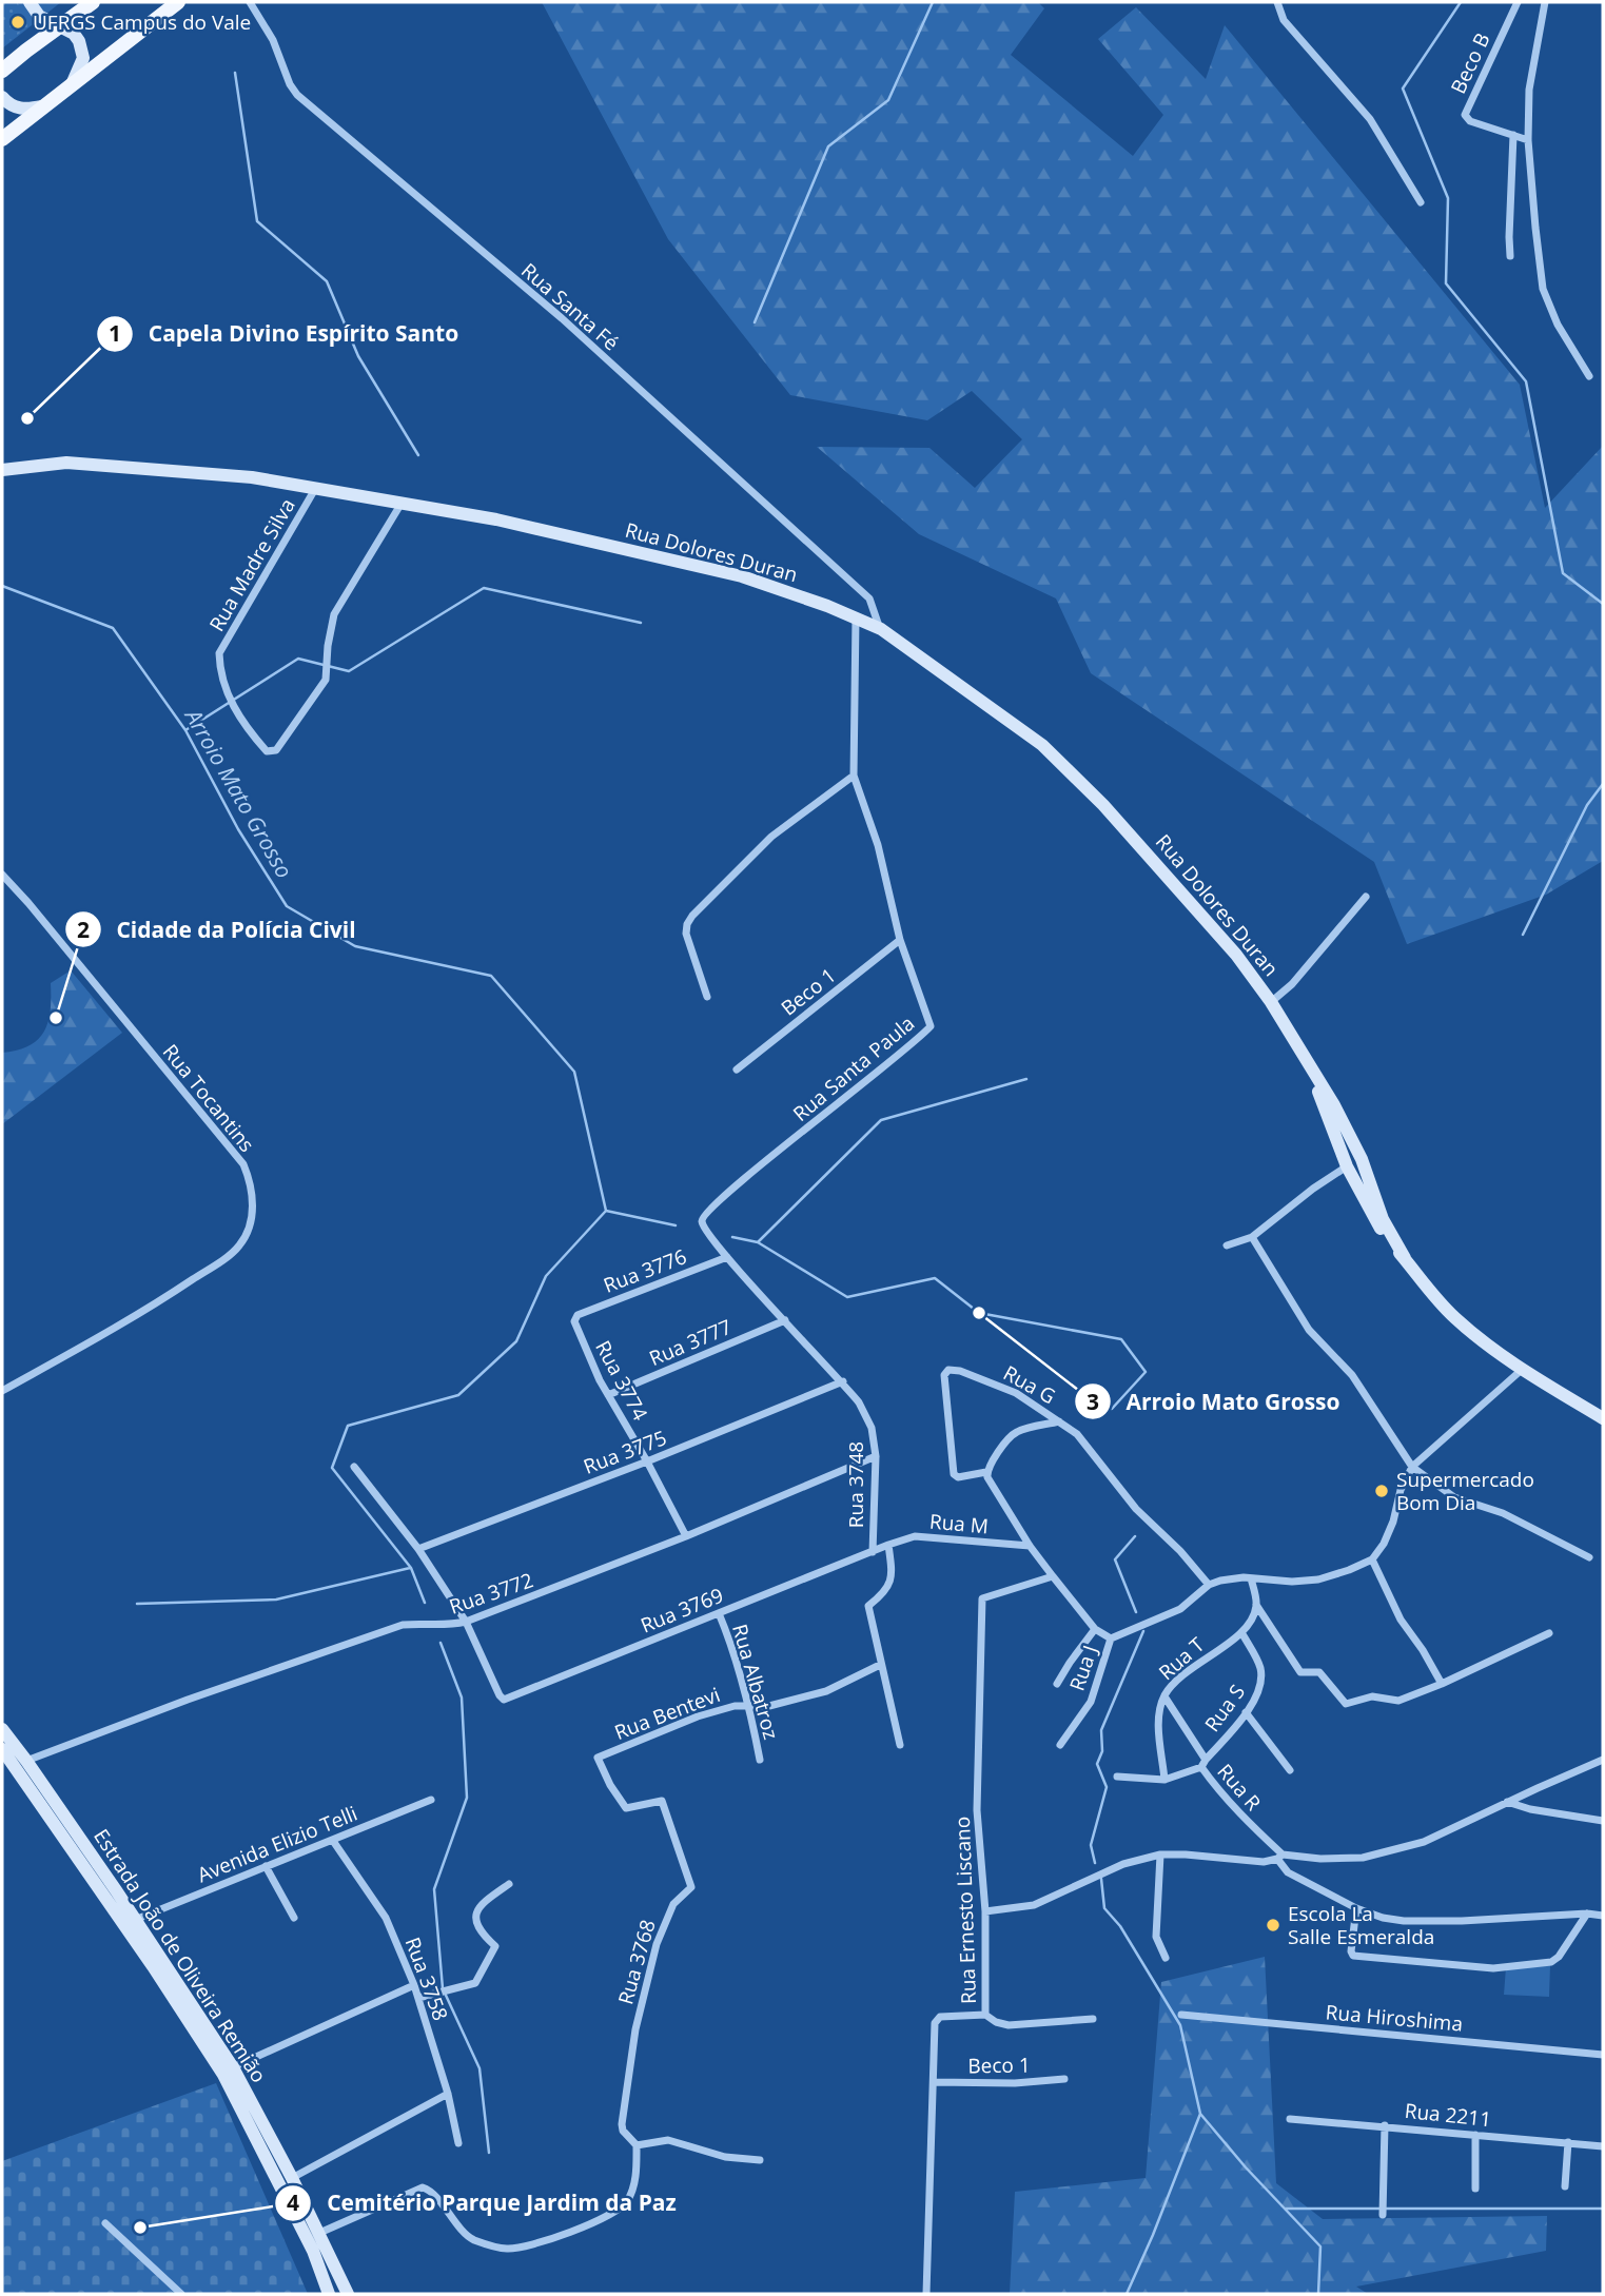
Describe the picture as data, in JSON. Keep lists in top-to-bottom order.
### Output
{
  "streets": {
    "street": [
      "Beco B",
      "Rua Santa Fé",
      "Rua Dolores Duran",
      "Rua Madre Silva",
      "Beco 1",
      "Rua Santa Paula",
      "Rua Tocantins",
      "Rua 3776",
      "Rua 3777",
      "Rua 3774",
      "Rua G",
      "Rua 3775",
      "Rua 3748",
      "Rua M",
      "Rua 3772",
      "Rua 3769",
      "Rua T",
      "Rua J",
      "Rua Albatroz",
      "Rua S",
      "Rua Bentevi",
      "Rua R",
      "Avenida Elizio Telli",
      "Rua Ernesto Liscano",
      "Estrada João de Oliveira Remião",
      "Rua 3768",
      "Rua 3758",
      "Rua Hiroshima",
      "Rua 2211"
    ]
  },
  "crossings": [
    ["Rua Santa Fé", "Rua Dolores Duran"],
    ["Rua Dolores Duran", "Rua Madre Silva"],
    ["Rua Dolores Duran", "Rua Santa Paula"],
    ["Beco 1", "Rua Santa Paula"],
    ["Beco 1", "Rua Ernesto Liscano"],
    ["Rua Santa Paula", "Rua 3776"],
    ["Rua Santa Paula", "Rua 3748"],
    ["Rua 3776", "Rua 3774"],
    ["Rua 3777", "Rua 3774"],
    ["Rua 3777", "Rua 3748"],
    ["Rua 3774", "Rua 3775"],
    ["Rua 3774", "Rua 3772"],
    ["Rua 3775", "Rua 3748"],
    ["Rua 3748", "Rua M"],
    ["Rua 3748", "Rua 3772"],
    ["Rua 3748", "Rua 3769"],
    ["Rua 3748", "Rua Bentevi"],
    ["Rua 3772", "Rua 3769"],
    ["Rua 3772", "Estrada João de Oliveira Remião"],
    ["Rua 3769", "Rua Albatroz"],
    ["Rua T", "Rua S"],
    ["Rua T", "Rua R"],
    ["Rua Albatroz", "Rua Bentevi"],
    ["Rua S", "Rua R"],
    ["Rua Bentevi", "Rua 3768"],
    ["Avenida Elizio Telli", "Estrada João de Oliveira Remião"],
    ["Avenida Elizio Telli", "Rua 3758"]
  ],
  "water": ["Arroio Mato Grosso"],
  "places": [
    "UFRGS Campus do Vale",
    "Capela Divino Espírito Santo",
    "Cidade da Polícia Civil",
    "Arroio Mato Grosso",
    "Supermercado Bom Dia",
    "Escola La Salle Esmeralda",
    "Cemitério Parque Jardim da Paz"
  ]
}
